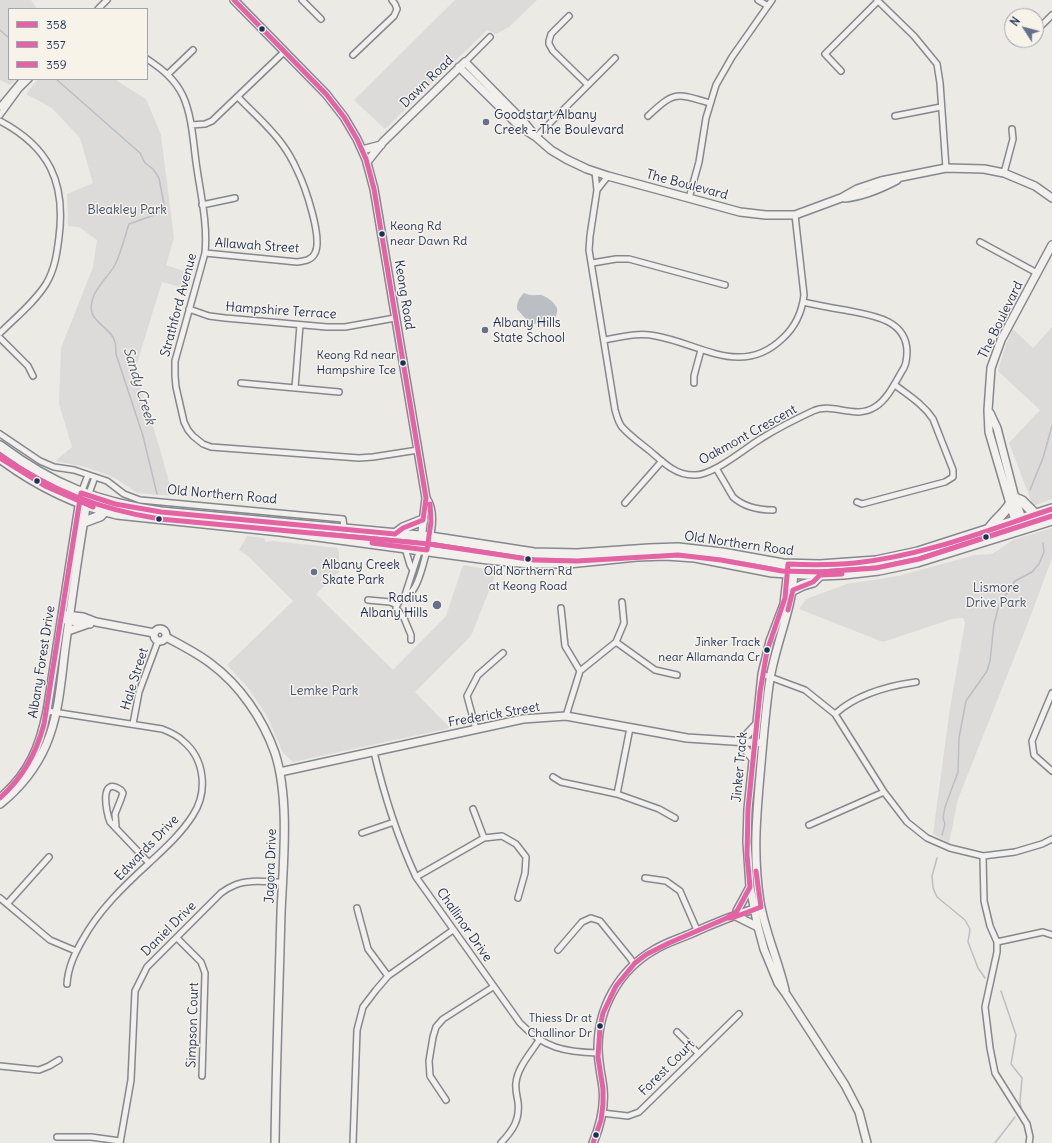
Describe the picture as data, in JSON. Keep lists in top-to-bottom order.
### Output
{
  "streets": {
    "highway": ["Old Northern Road"],
    "street": [
      "Dawn Road",
      "The Boulevard",
      "Allawah Street",
      "Keong Road",
      "Strathford Avenue",
      "Hampshire Terrace",
      "Oakmont Crescent",
      "Albany Forest Drive",
      "Hale Street",
      "Frederick Street",
      "Jinker Track",
      "Edwards Drive",
      "Jagora Drive",
      "Challinor Drive",
      "Daniel Drive",
      "Simpson Court",
      "Forest Court"
    ]
  },
  "crossings": [
    ["Dawn Road", "The Boulevard"],
    ["Dawn Road", "Keong Road"],
    ["The Boulevard", "Oakmont Crescent"],
    ["The Boulevard", "Old Northern Road"],
    ["Allawah Street", "Strathford Avenue"],
    ["Keong Road", "Strathford Avenue"],
    ["Keong Road", "Hampshire Terrace"],
    ["Keong Road", "Old Northern Road"],
    ["Strathford Avenue", "Hampshire Terrace"],
    ["Old Northern Road", "Albany Forest Drive"],
    ["Old Northern Road", "Jinker Track"],
    ["Albany Forest Drive", "Edwards Drive"],
    ["Hale Street", "Edwards Drive"],
    ["Hale Street", "Jagora Drive"],
    ["Frederick Street", "Jinker Track"],
    ["Frederick Street", "Jagora Drive"],
    ["Frederick Street", "Challinor Drive"],
    ["Jagora Drive", "Daniel Drive"],
    ["Daniel Drive", "Simpson Court"]
  ],
  "water": ["Sandy Creek"],
  "parks": ["Bleakley Park", "Lismore Drive Park", "Lemke Park"],
  "places": [
    "Goodstart Albany Creek - The Boulevard",
    "Keong Rd near Dawn Rd",
    "Albany Hills State School",
    "Keong Rd near Hampshire Tce",
    "Old Northern Rd at Keong Road",
    "Albany Creek Skate Park",
    "Radius Albany Hills",
    "Jinker Track near Allamanda Cr",
    "Thiess Dr at Challinor Dr"
  ],
  "lines": ["transit line 358", "transit line 357", "transit line 359"],
  "legend": ["358", "357", "359"],
  "north": "top left"
}
